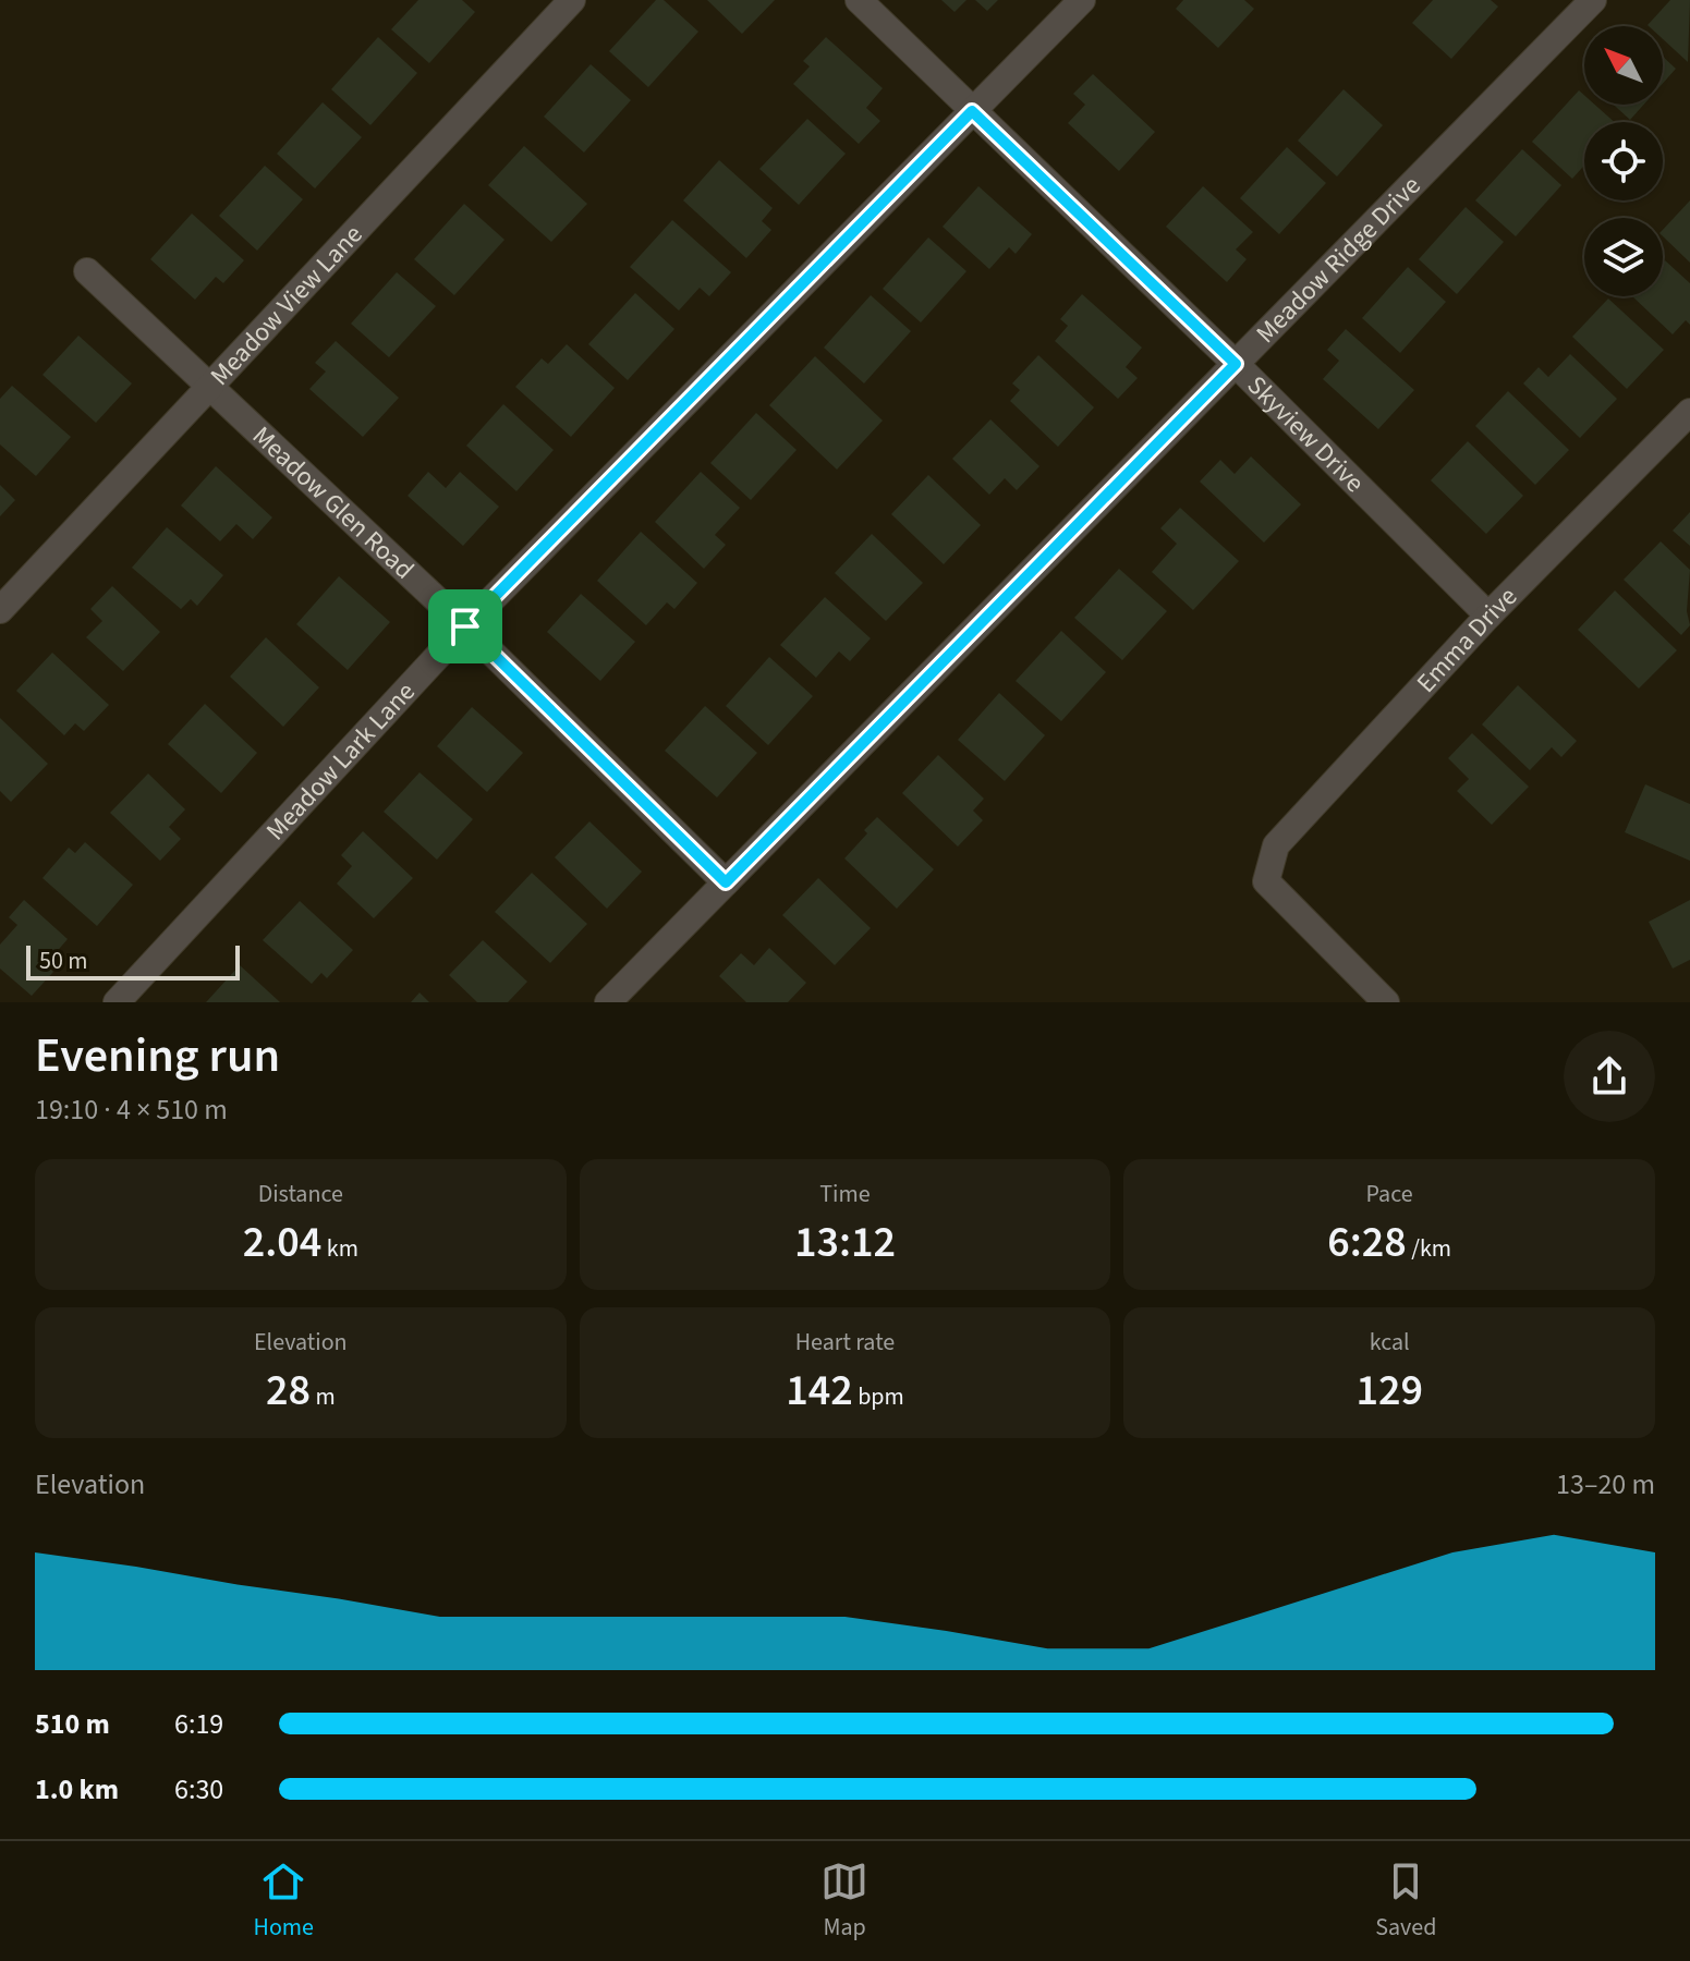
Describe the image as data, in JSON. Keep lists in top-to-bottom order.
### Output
{
  "streets": {
    "street": [
      "Meadow Ridge Drive",
      "Meadow View Lane",
      "Skyview Drive",
      "Meadow Glen Road",
      "Emma Drive",
      "Meadow Lark Lane"
    ]
  },
  "crossings": [
    ["Meadow Ridge Drive", "Skyview Drive"],
    ["Meadow Ridge Drive", "Meadow Glen Road"],
    ["Meadow View Lane", "Meadow Glen Road"],
    ["Skyview Drive", "Emma Drive"],
    ["Skyview Drive", "Meadow Lark Lane"],
    ["Meadow Glen Road", "Meadow Lark Lane"]
  ],
  "scale_bar": "50 m",
  "north": "top left",
  "page": {
    "scale": "50 m",
    "heading": ["Evening run", "19:10 · 4 × 510 m"],
    "stats": [
      ["Distance", "2.04 km"],
      ["Time", "13:12"],
      ["Pace", "6:28 /km"],
      ["Elevation", "28 m"],
      ["Heart rate", "142 bpm"],
      ["kcal", "129"]
    ],
    "chart": ["Elevation", "13–20 m"],
    "list": [
      {
        "name": "510 m",
        "note": "6:19"
      },
      {
        "name": "1.0 km",
        "note": "6:30"
      }
    ],
    "tabs": ["Home", "Map", "Saved"]
  }
}
